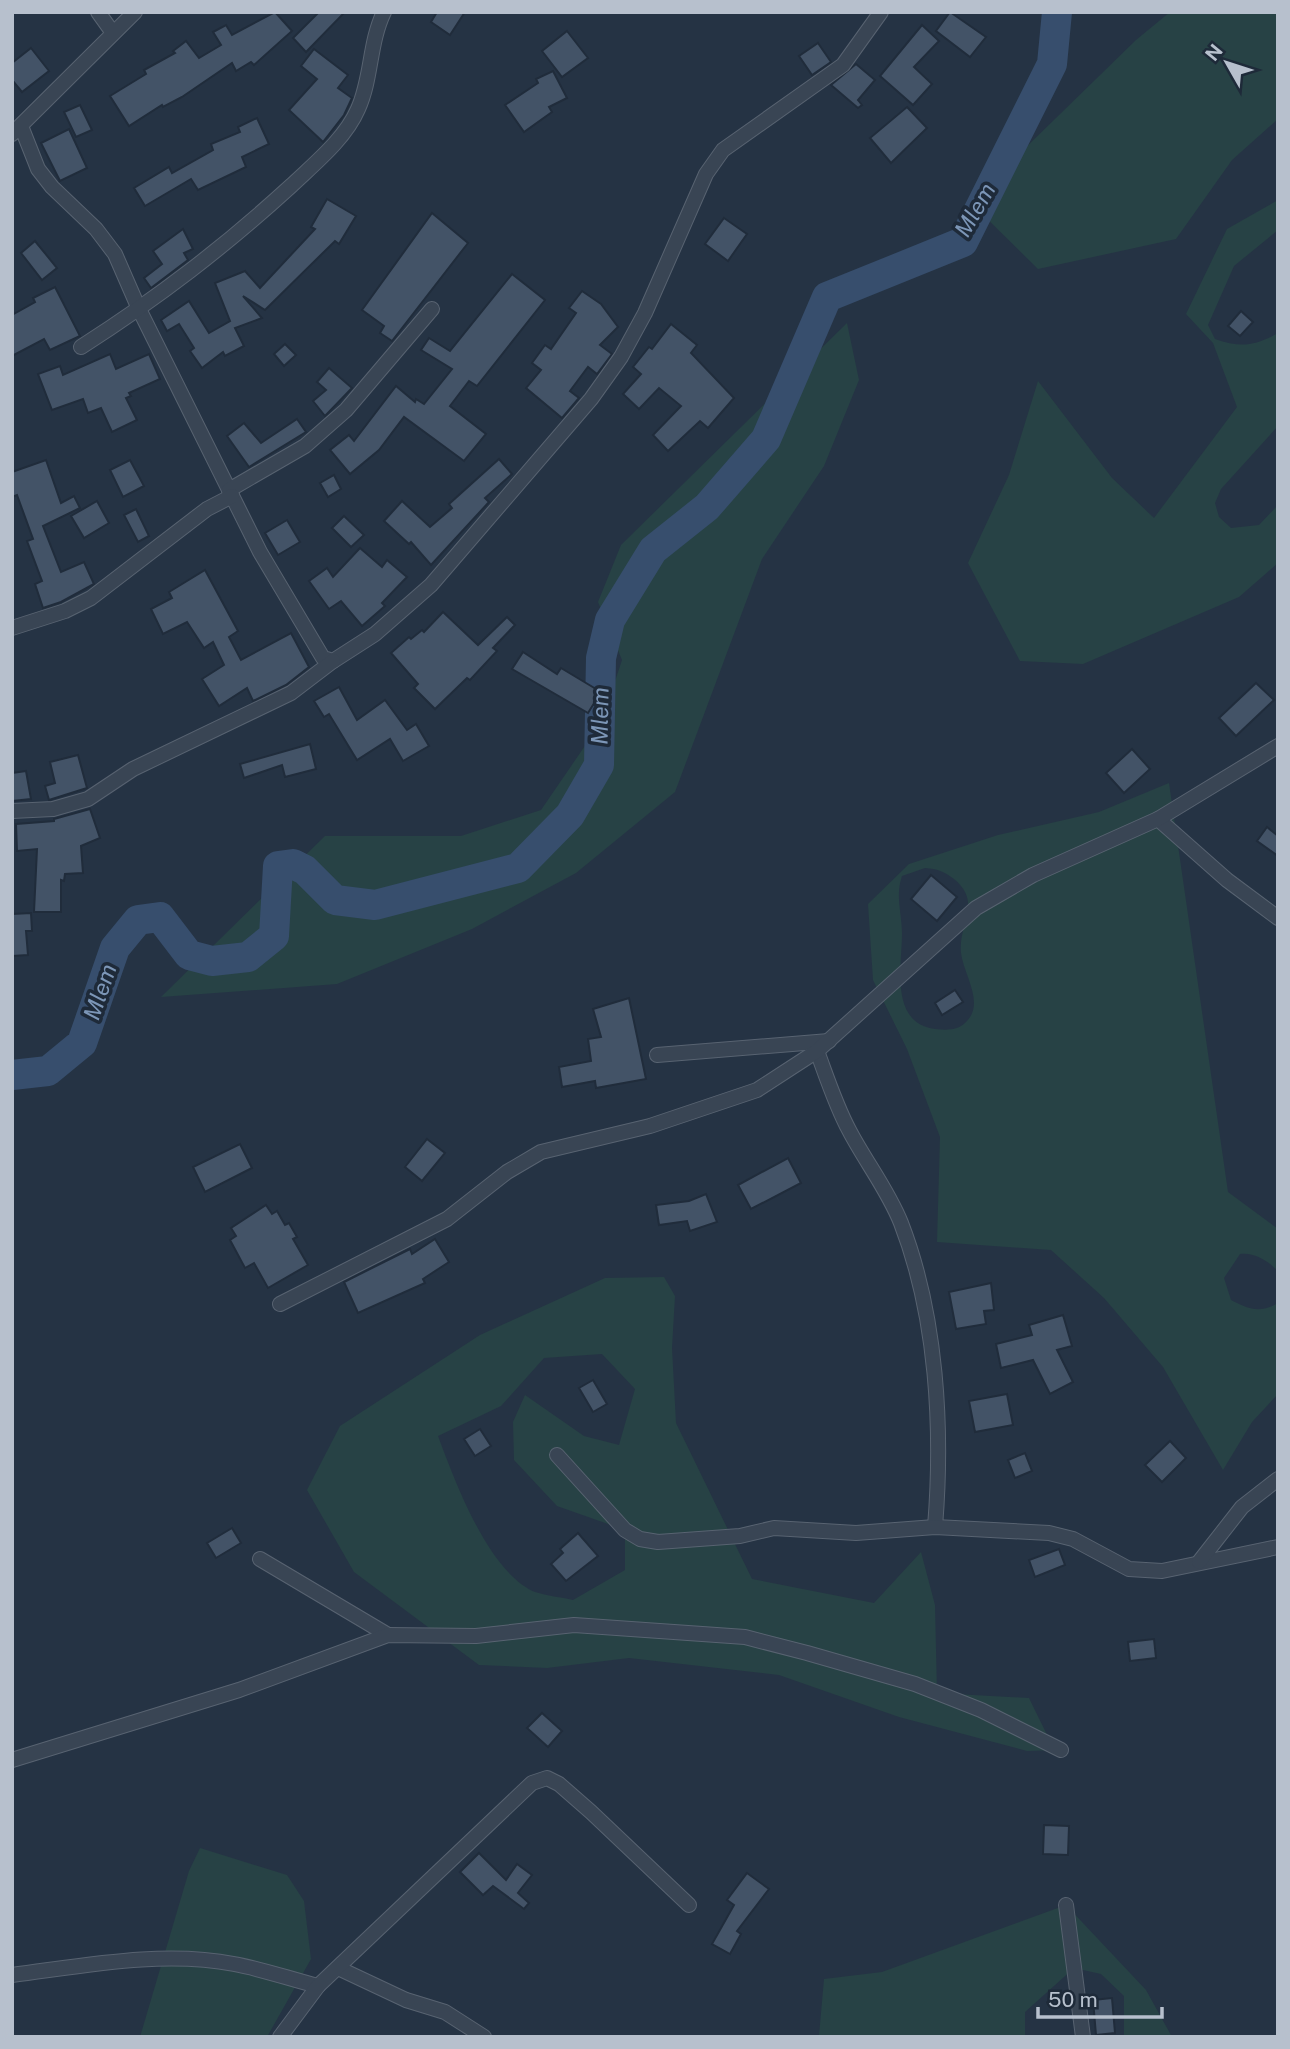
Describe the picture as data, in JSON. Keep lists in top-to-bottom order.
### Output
{
  "water": ["Mlem"],
  "scale_bar": "50 m",
  "north": "top left"
}
